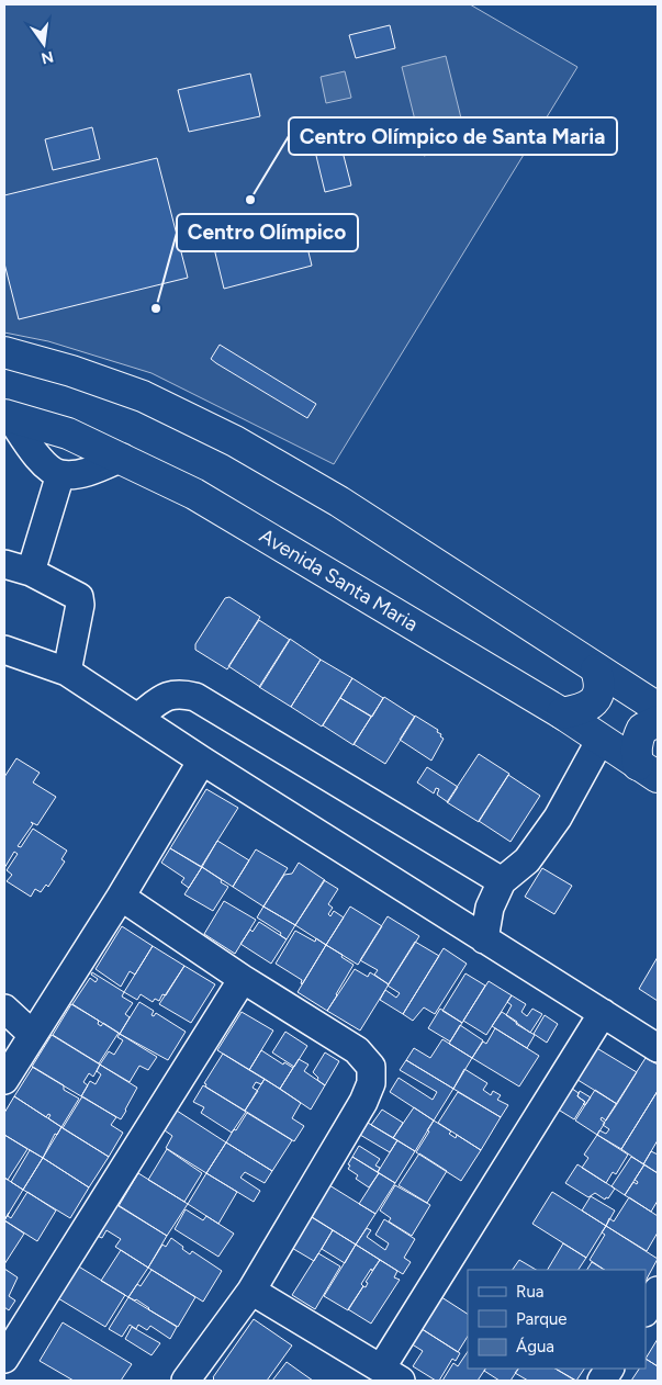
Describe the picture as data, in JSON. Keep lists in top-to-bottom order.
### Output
{
  "streets": {
    "main road": ["Avenida Santa Maria"]
  },
  "places": ["Centro Olímpico de Santa Maria", "Centro Olímpico"],
  "legend": ["Rua", "Parque", "Água"],
  "north": "bottom"
}
